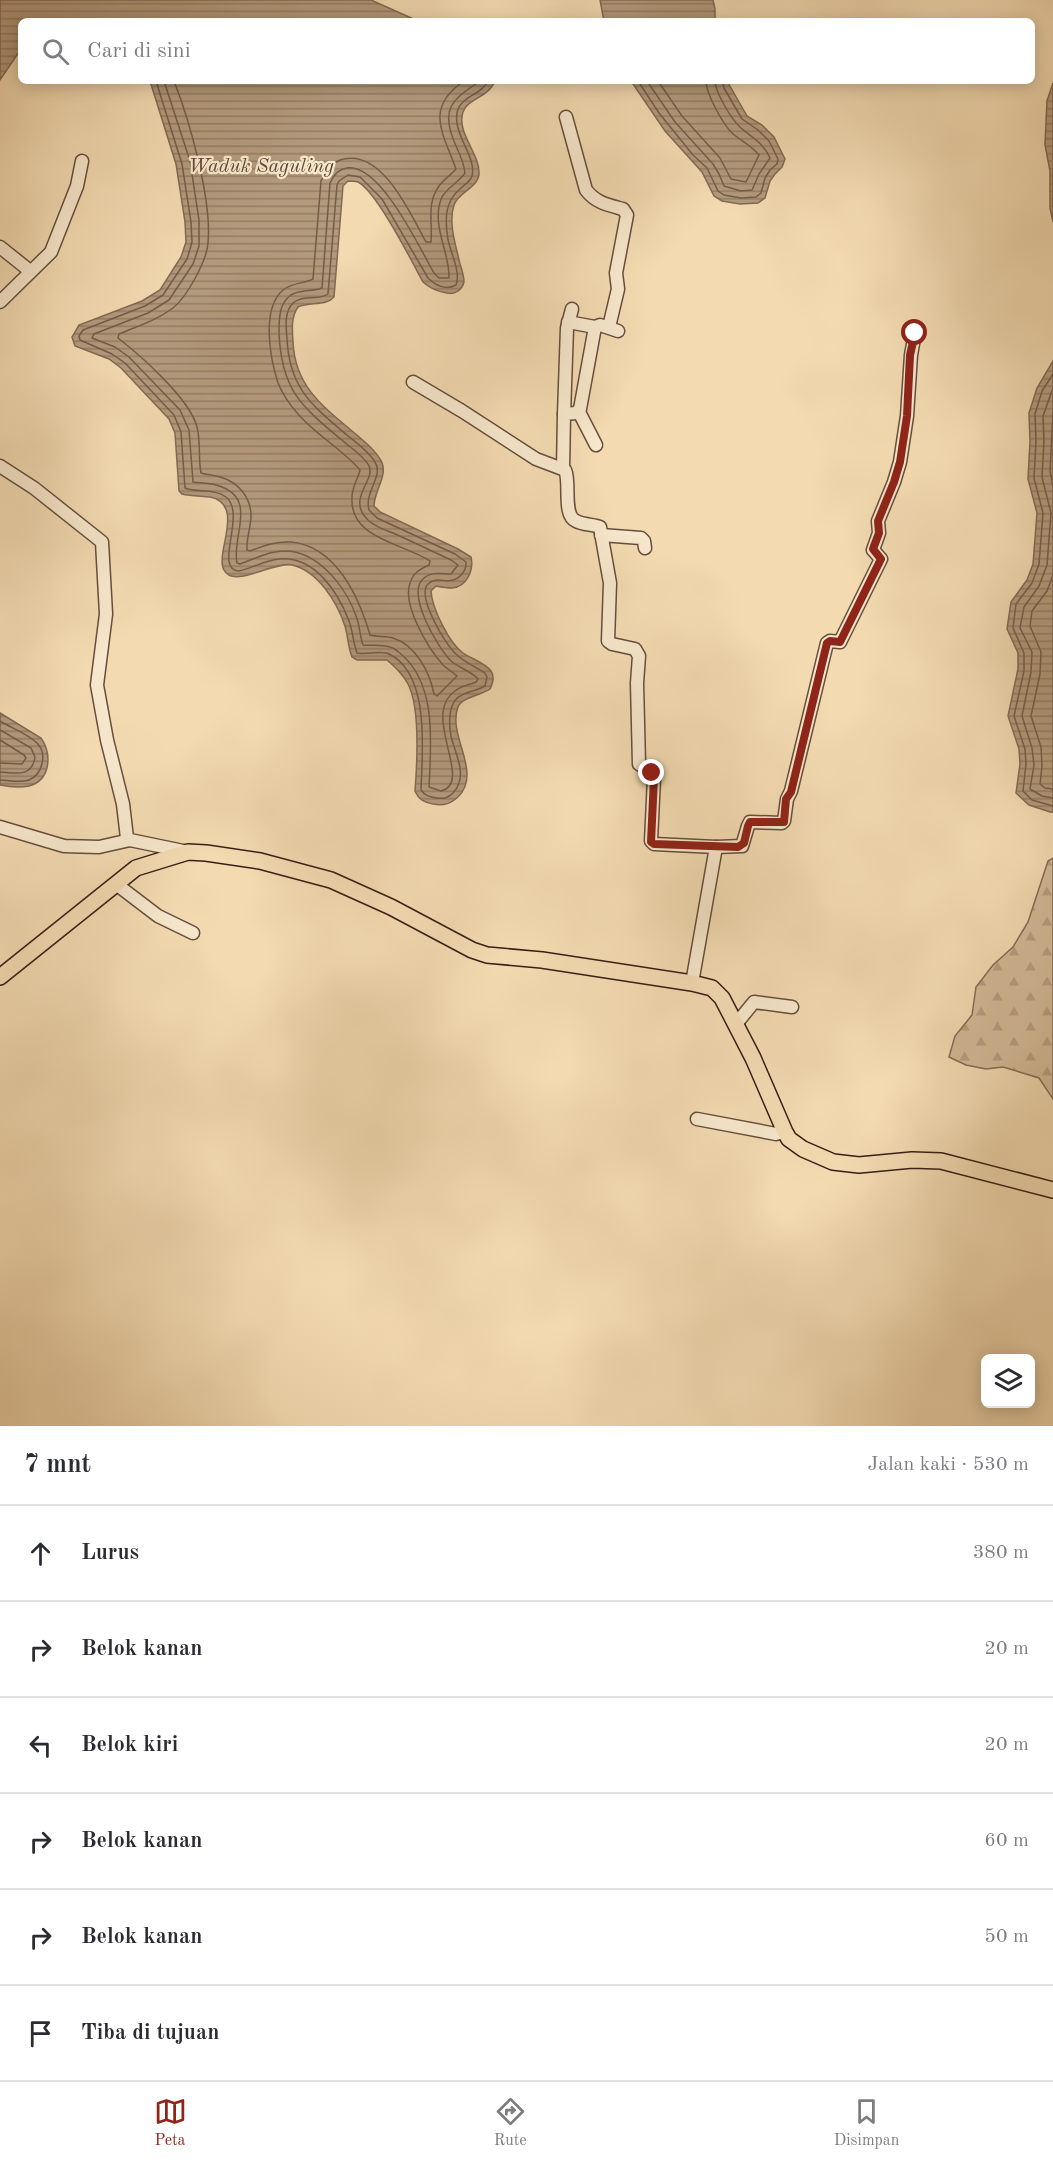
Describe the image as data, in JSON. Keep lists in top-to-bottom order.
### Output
{
  "water": ["Waduk Saguling"],
  "page": {
    "search": "Cari di sini",
    "heading": ["7 mnt", "Jalan kaki · 530 m"],
    "list": [
      ["Lurus", "380 m"],
      ["Belok kanan", "20 m"],
      ["Belok kiri", "20 m"],
      ["Belok kanan", "60 m"],
      ["Belok kanan", "50 m"],
      "Tiba di tujuan"
    ],
    "nav": ["Peta", "Rute", "Disimpan"]
  }
}
